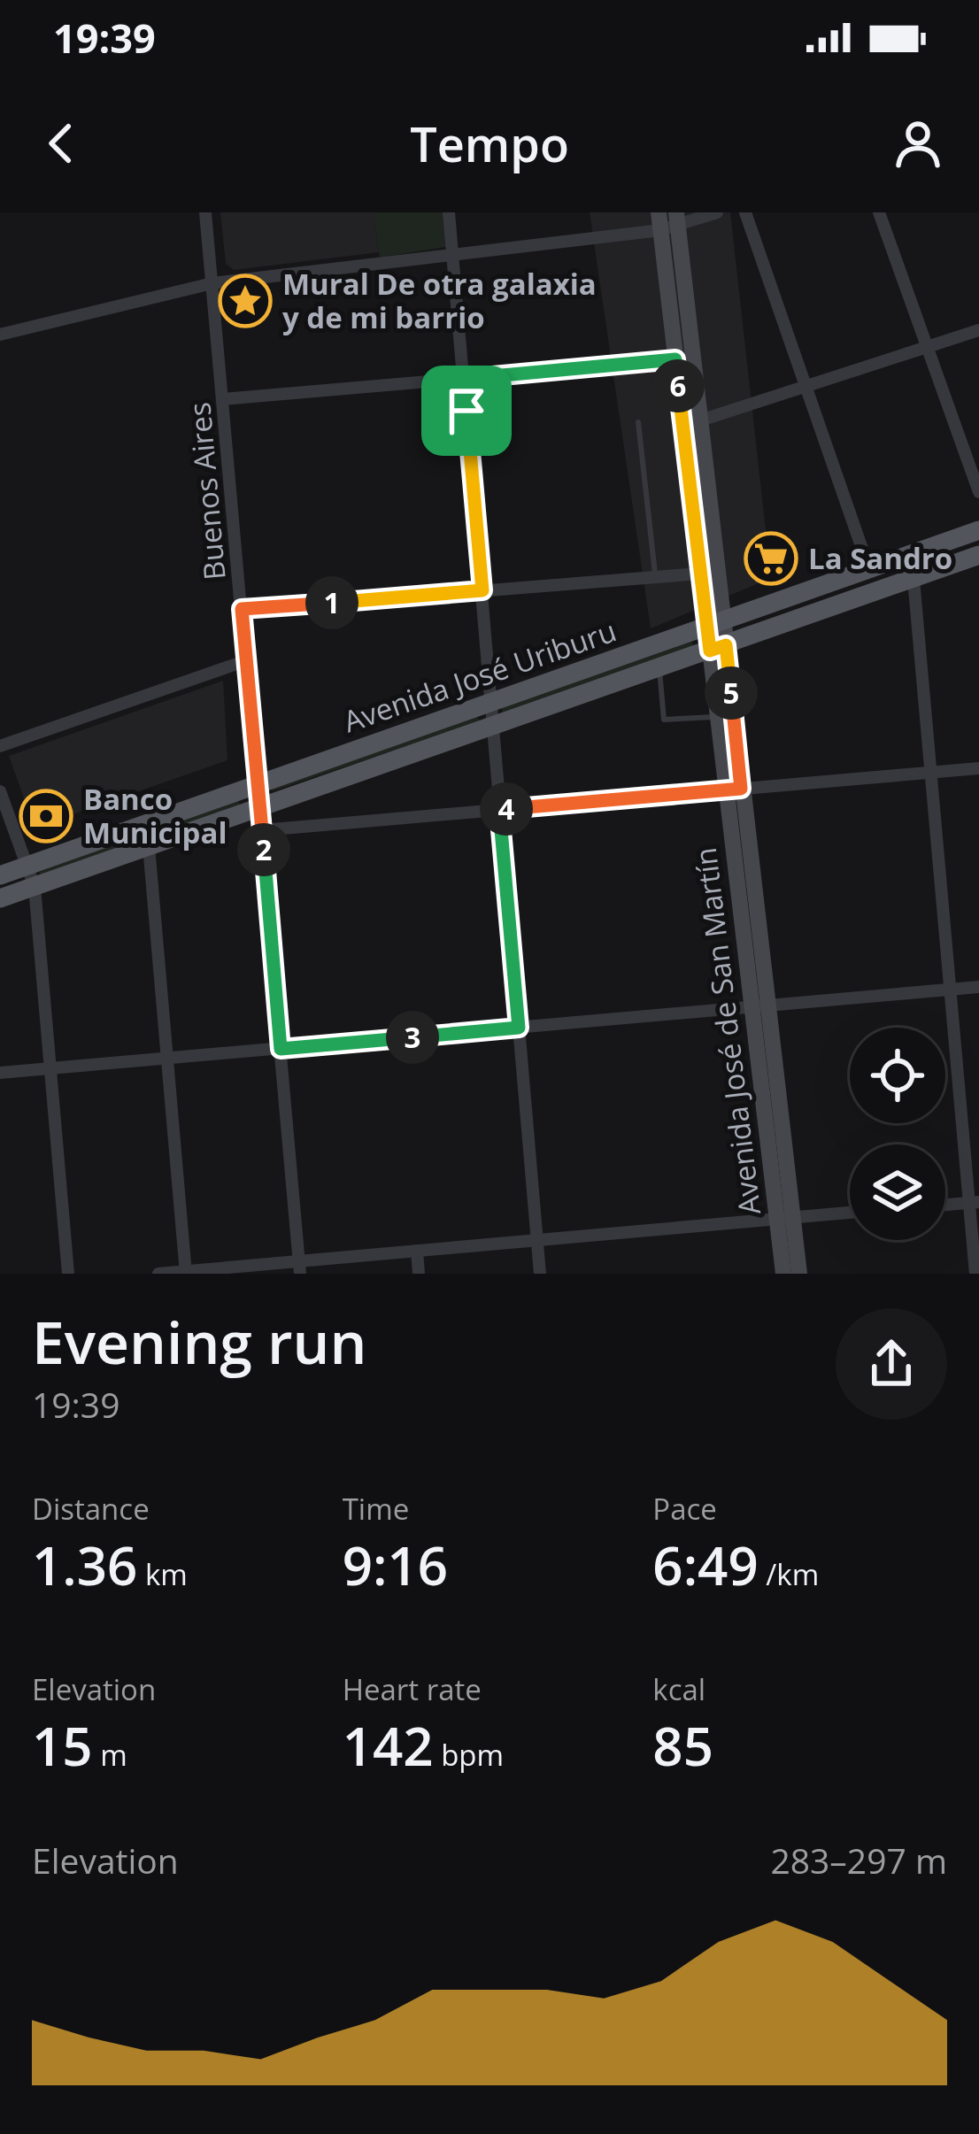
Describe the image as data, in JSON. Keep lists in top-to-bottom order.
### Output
{
  "streets": {
    "main road": ["Avenida José Uriburu", "Avenida José de San Martín"],
    "street": ["Buenos Aires"]
  },
  "crossings": [
    ["Buenos Aires", "Avenida José Uriburu"],
    ["Avenida José Uriburu", "Avenida José de San Martín"]
  ],
  "places": {
    "place": ["Mural De otra galaxia y de mi barrio"],
    "supermarket": ["La Sandro"],
    "bank": ["Banco Municipal"]
  },
  "page": {
    "status": "19:39",
    "header": "Tempo",
    "pins": [
      "6",
      "1",
      "5",
      "4",
      "2",
      "3"
    ],
    "heading": ["Evening run", "19:39"],
    "stats": [
      ["Distance", "1.36 km"],
      ["Time", "9:16"],
      ["Pace", "6:49 /km"],
      ["Elevation", "15 m"],
      ["Heart rate", "142 bpm"],
      ["kcal", "85"]
    ],
    "chart": ["Elevation", "283–297 m"]
  }
}
